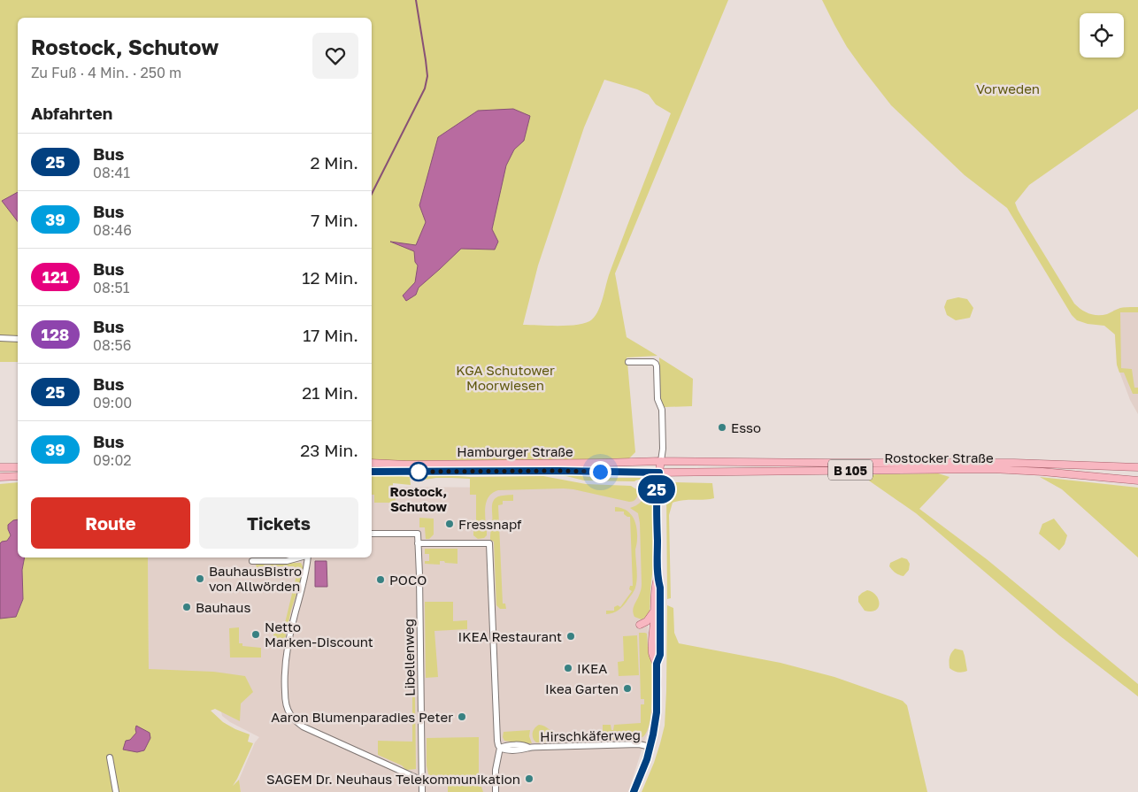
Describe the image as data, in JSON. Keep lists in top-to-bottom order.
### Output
{
  "streets": {
    "main road": ["Hamburger Straße", "Rostocker Straße", "B 105"],
    "street": ["Libellenweg", "Hirschkäferweg"]
  },
  "crossings": [
    ["Hamburger Straße", "Rostocker Straße"]
  ],
  "parks": ["Vorweden", "KGA Schutower Moorwiesen"],
  "places": [
    "Esso",
    "Rostock, Schutow",
    "Fressnapf",
    "BauhausBistro von Allwörden",
    "POCO",
    "Bauhaus",
    "Netto Marken-Discount",
    "IKEA Restaurant",
    "IKEA",
    "Ikea Garten",
    "Aaron Blumenparadies Peter",
    "SAGEM Dr. Neuhaus Telekommunikation"
  ],
  "lines": ["bus line 25"],
  "page": {
    "on_map": "25",
    "heading": [
      ["Rostock, Schutow", "Zu Fuß · 4 Min. · 250 m"],
      "Abfahrten"
    ],
    "list": [
      {
        "mark": "25",
        "name": "Bus",
        "note": "08:41",
        "value": "2 Min."
      },
      {
        "mark": "39",
        "name": "Bus",
        "note": "08:46",
        "value": "7 Min."
      },
      {
        "mark": "121",
        "name": "Bus",
        "note": "08:51",
        "value": "12 Min."
      },
      {
        "mark": "128",
        "name": "Bus",
        "note": "08:56",
        "value": "17 Min."
      },
      {
        "mark": "25",
        "name": "Bus",
        "note": "09:00",
        "value": "21 Min."
      },
      {
        "mark": "39",
        "name": "Bus",
        "note": "09:02",
        "value": "23 Min."
      }
    ],
    "buttons": ["Route", "Tickets"]
  }
}
